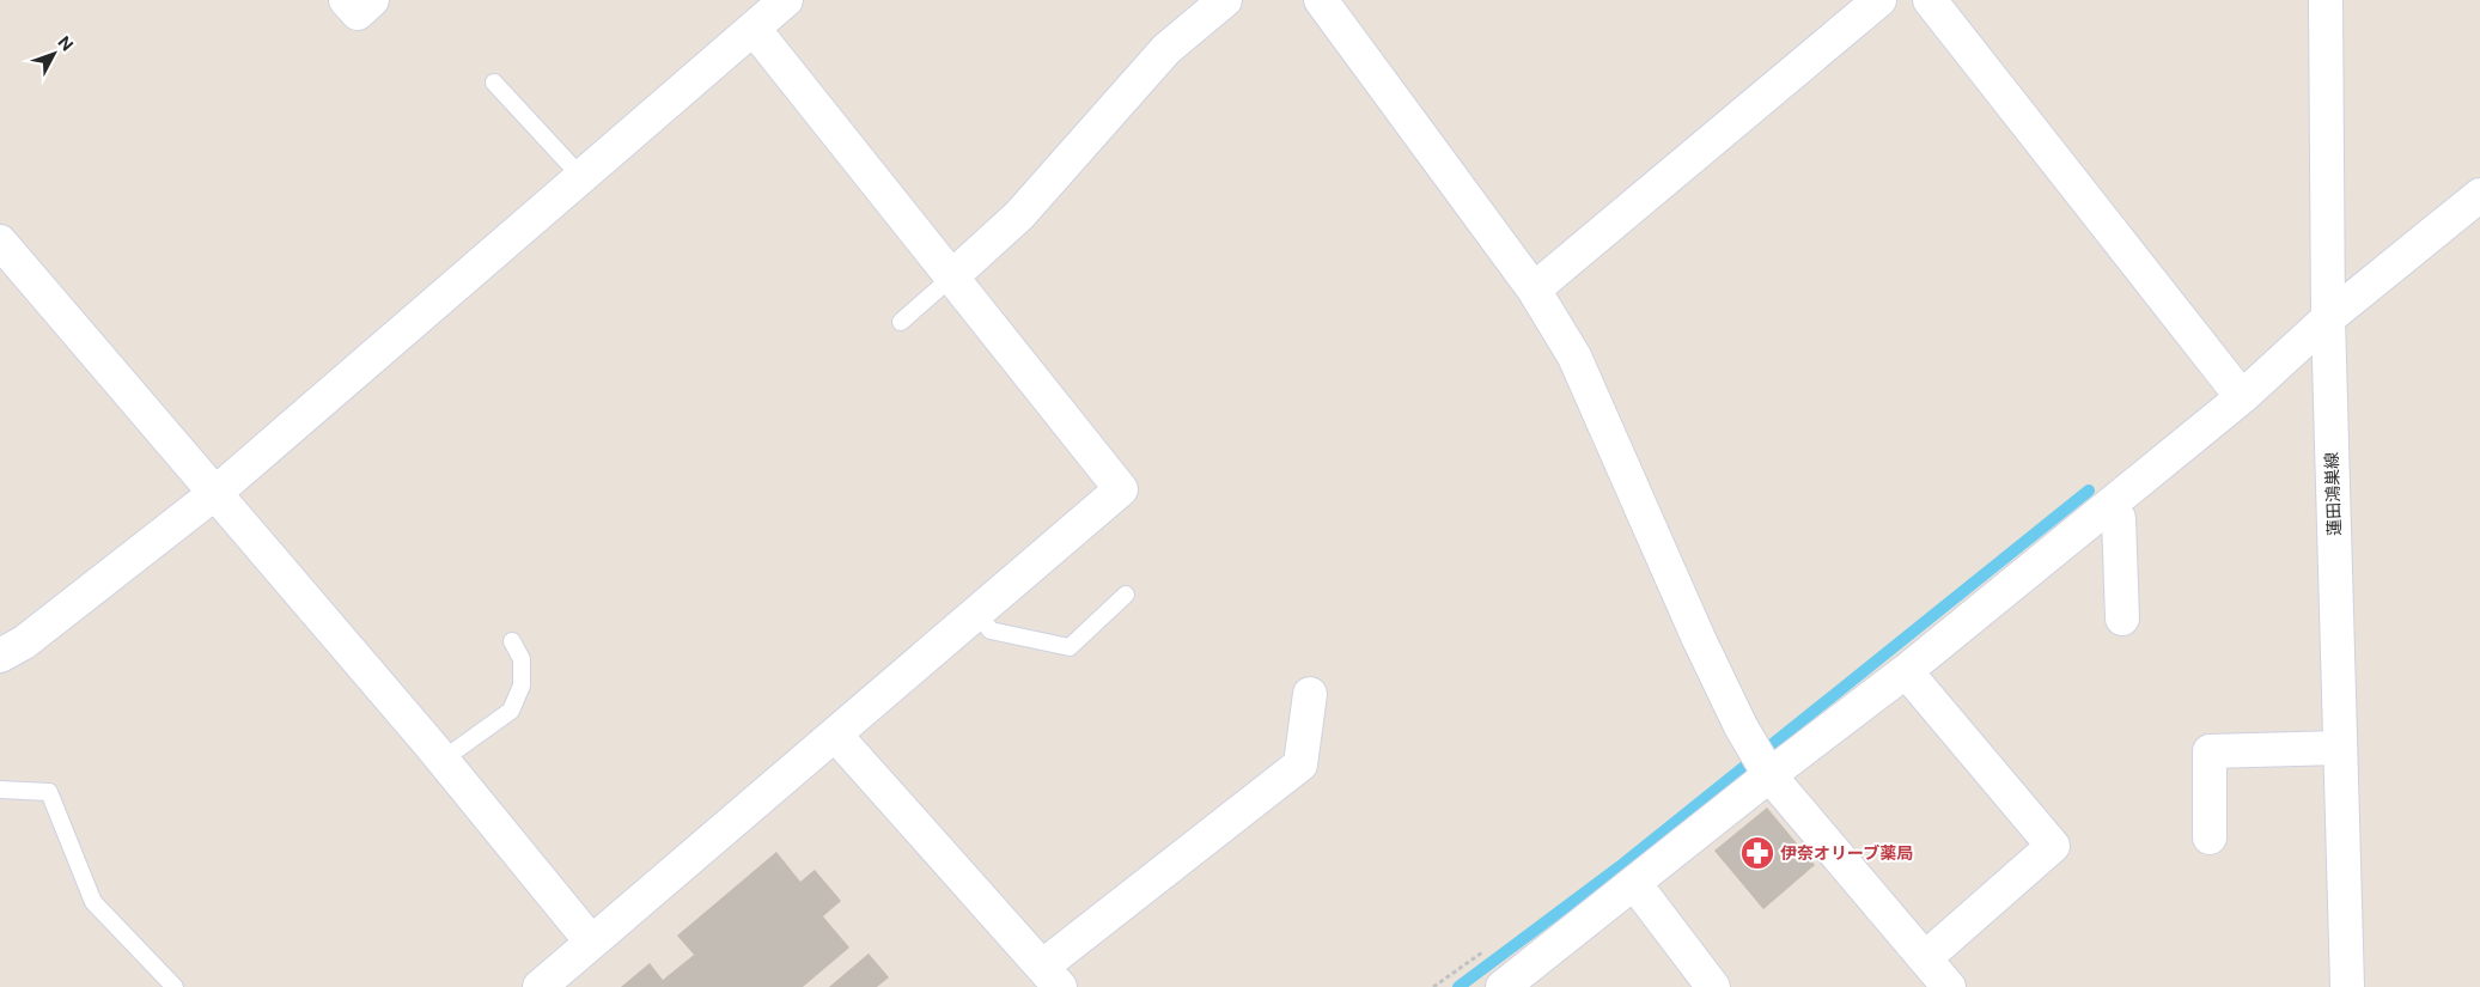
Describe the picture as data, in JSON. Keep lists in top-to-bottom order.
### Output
{
  "streets": {
    "street": ["蓮田鴻巣線"]
  },
  "places": {
    "pharmacy": ["伊奈オリーブ薬局"]
  },
  "north": "top right"
}
